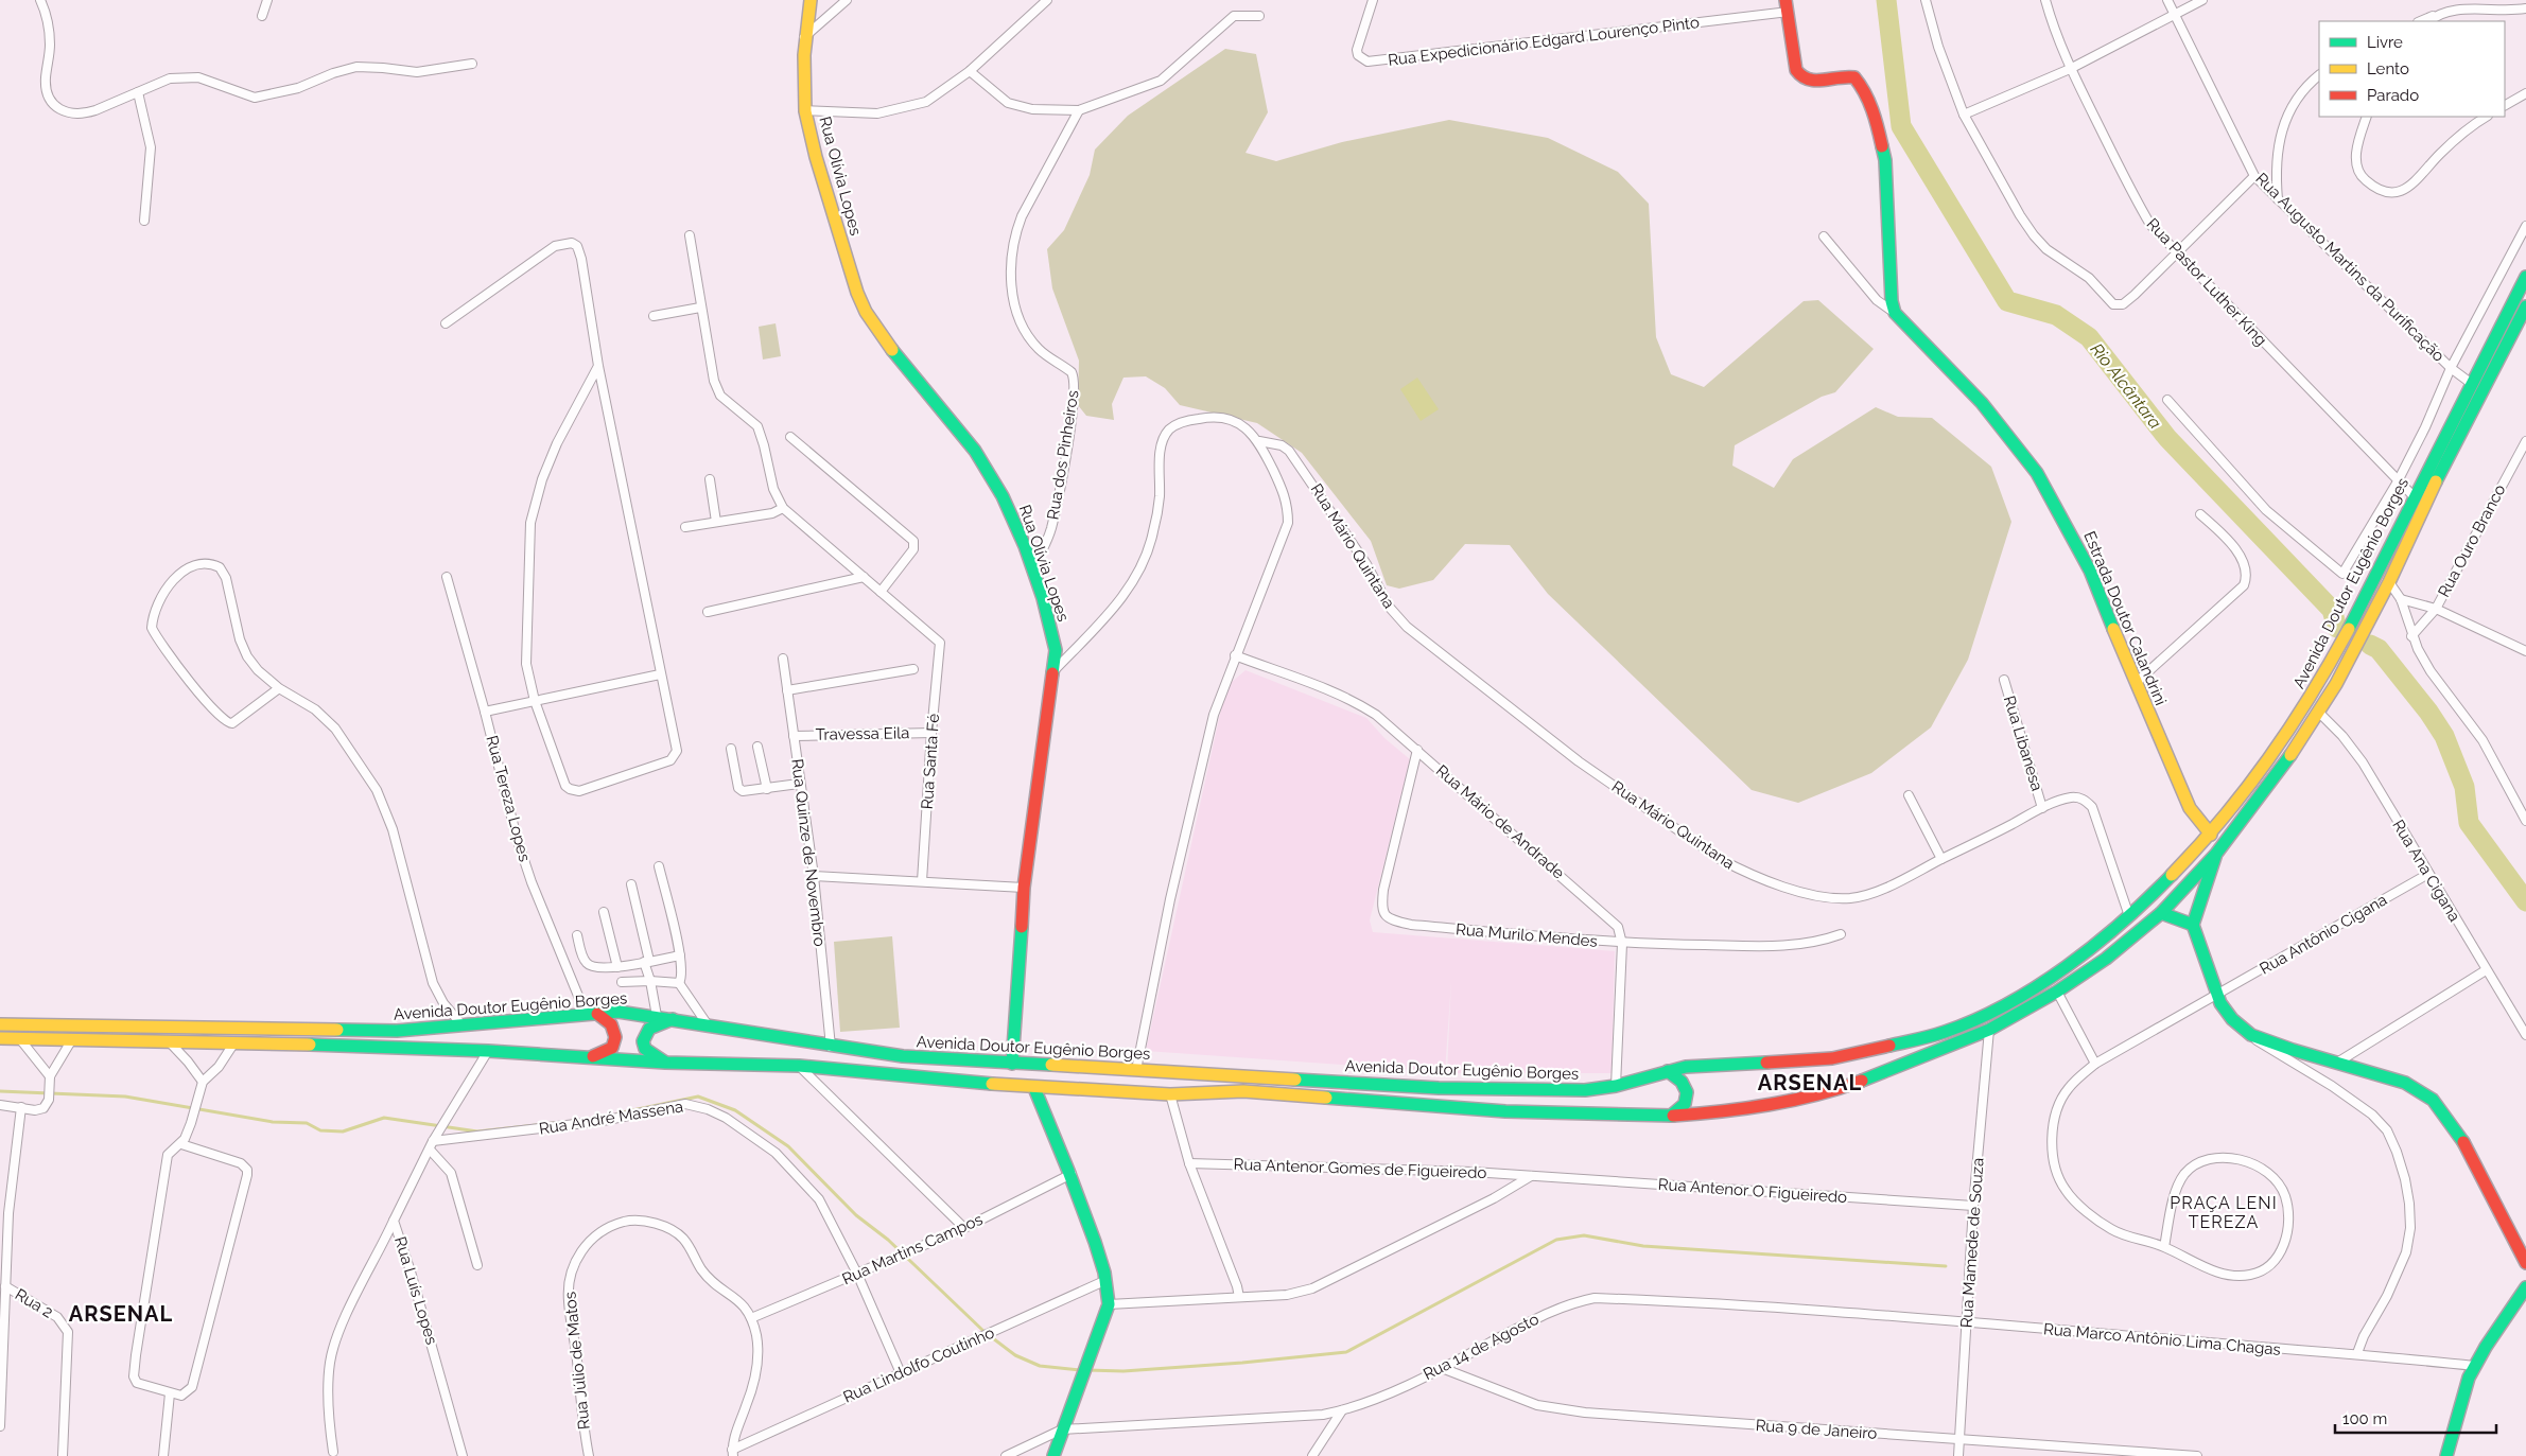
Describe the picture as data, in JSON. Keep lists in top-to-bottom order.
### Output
{
  "streets": {
    "main road": ["Rua Olívia Lopes", "Avenida Doutor Eugênio Borges", "Estrada Doutor Calandrini"],
    "street": [
      "Rua Expedicionário Edgard Lourenço Pinto",
      "Rua Augusto Martins da Purificação",
      "Rua Pastor Luther King",
      "Rua dos Pinheiros",
      "Rua Ouro Branco",
      "Rua Mário Quintana",
      "Travessa Eila",
      "Rua Libanesa",
      "Rua Santa Fé",
      "Rua Tereza Lopes",
      "Rua Mário de Andrade",
      "Rua Quinze de Novembro",
      "Rua Ana Cigana",
      "Rua Antônio Cigana",
      "Rua Murilo Mendes",
      "Rua André Massena",
      "Rua Antenor Gomes de Figueiredo",
      "Rua Antenor O Figueiredo",
      "Rua Mamede de Souza",
      "Rua Martins Campos",
      "Rua Luís Lopes",
      "Rua 2",
      "Rua Marco Antônio Lima Chagas",
      "Rua 14 de Agosto",
      "Rua Júlio de Matos",
      "Rua Lindolfo Coutinho",
      "Rua 9 de Janeiro"
    ]
  },
  "crossings": [
    ["Rua Olívia Lopes", "Rua dos Pinheiros"],
    ["Rua Olívia Lopes", "Avenida Doutor Eugênio Borges"],
    ["Rua Augusto Martins da Purificação", "Avenida Doutor Eugênio Borges"],
    ["Rua Pastor Luther King", "Avenida Doutor Eugênio Borges"],
    ["Rua Mário Quintana", "Avenida Doutor Eugênio Borges"],
    ["Rua Mário Quintana", "Rua Libanesa"],
    ["Avenida Doutor Eugênio Borges", "Estrada Doutor Calandrini"],
    ["Avenida Doutor Eugênio Borges", "Rua Tereza Lopes"],
    ["Avenida Doutor Eugênio Borges", "Rua Mário de Andrade"],
    ["Avenida Doutor Eugênio Borges", "Rua Quinze de Novembro"],
    ["Avenida Doutor Eugênio Borges", "Rua Ana Cigana"],
    ["Avenida Doutor Eugênio Borges", "Rua Mamede de Souza"],
    ["Avenida Doutor Eugênio Borges", "Rua Luís Lopes"],
    ["Travessa Eila", "Rua Santa Fé"],
    ["Travessa Eila", "Rua Quinze de Novembro"],
    ["Rua Mário de Andrade", "Rua Murilo Mendes"],
    ["Rua Ana Cigana", "Rua Antônio Cigana"],
    ["Rua André Massena", "Rua Martins Campos"],
    ["Rua André Massena", "Rua Luís Lopes"],
    ["Rua André Massena", "Rua Lindolfo Coutinho"],
    ["Rua Antenor Gomes de Figueiredo", "Rua Antenor O Figueiredo"],
    ["Rua Antenor O Figueiredo", "Rua Mamede de Souza"],
    ["Rua Mamede de Souza", "Rua Marco Antônio Lima Chagas"],
    ["Rua Mamede de Souza", "Rua 14 de Agosto"],
    ["Rua Mamede de Souza", "Rua 9 de Janeiro"],
    ["Rua Martins Campos", "Rua Júlio de Matos"],
    ["Rua Marco Antônio Lima Chagas", "Rua 14 de Agosto"],
    ["Rua 14 de Agosto", "Rua 9 de Janeiro"],
    ["Rua Júlio de Matos", "Rua Lindolfo Coutinho"]
  ],
  "districts": ["ARSENAL", "PRAÇA LENI TEREZA", "ARSENAL"],
  "water": ["Rio Alcântara"],
  "legend": ["Livre", "Lento", "Parado"],
  "scale_bar": "100 m"
}
